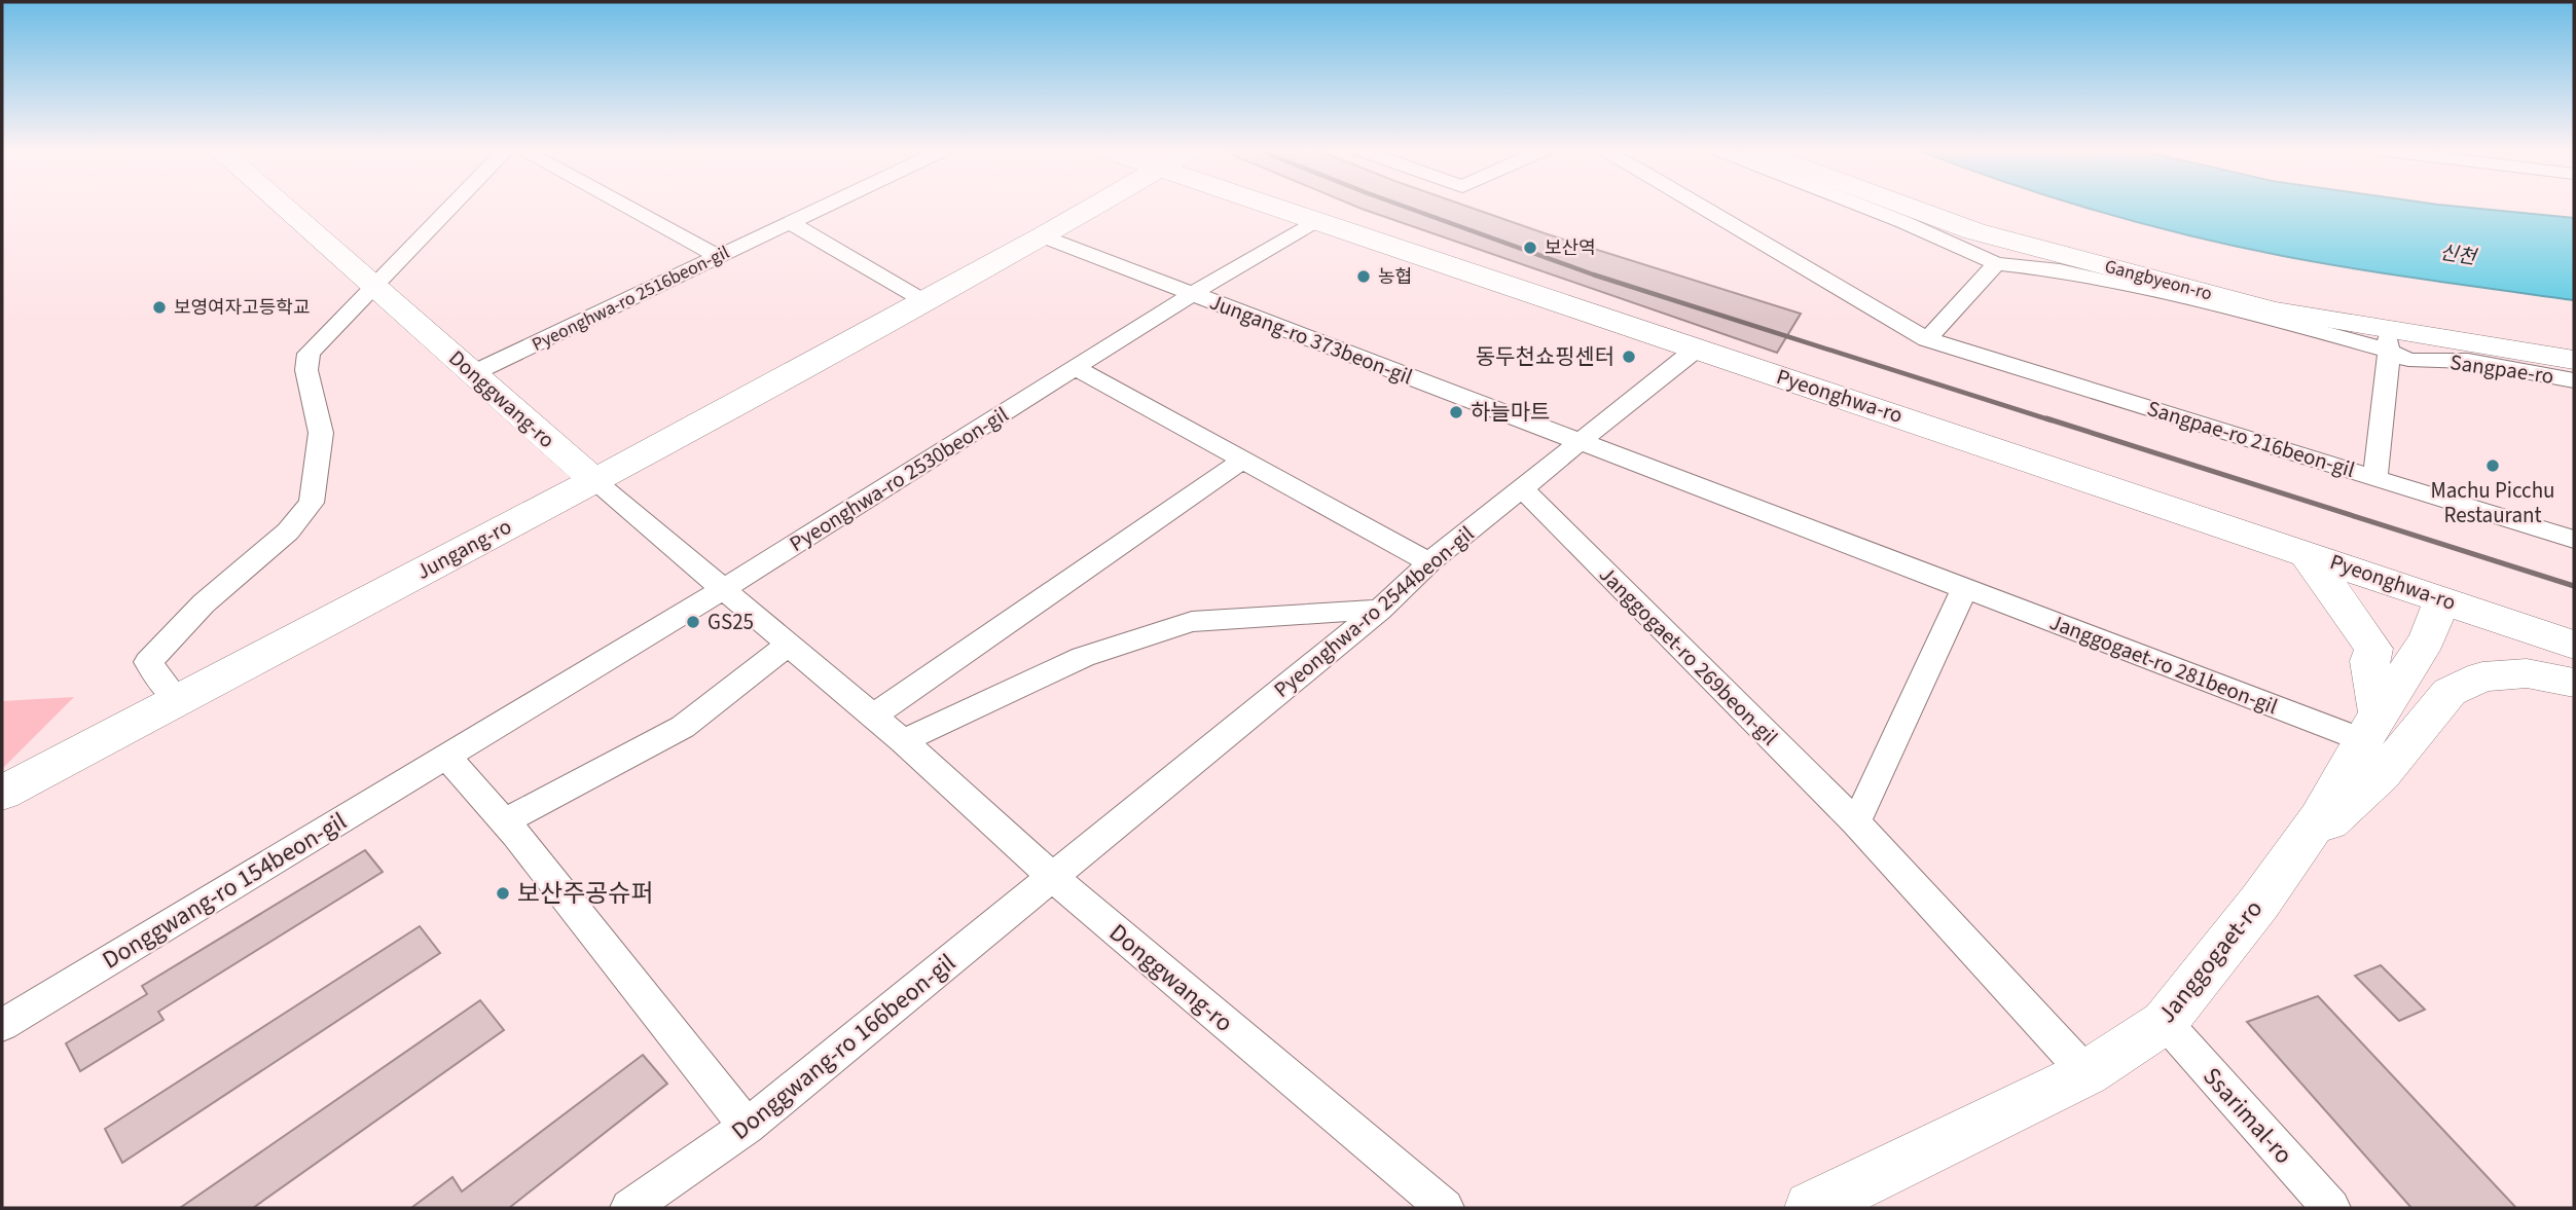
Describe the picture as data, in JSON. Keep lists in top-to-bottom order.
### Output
{
  "streets": {
    "street": [
      "Gangbyeon-ro",
      "Pyeonghwa-ro 2516beon-gil",
      "Jungang-ro 373beon-gil",
      "Sangpae-ro",
      "Pyeonghwa-ro",
      "Donggwang-ro",
      "Sangpae-ro 216beon-gil",
      "Pyeonghwa-ro 2530beon-gil",
      "Jungang-ro",
      "Pyeonghwa-ro 2544beon-gil",
      "Janggogaet-ro 269beon-gil",
      "Janggogaet-ro 281beon-gil",
      "Donggwang-ro 154beon-gil",
      "Janggogaet-ro",
      "Donggwang-ro 166beon-gil",
      "Ssarimal-ro"
    ]
  },
  "crossings": [
    ["Gangbyeon-ro", "Sangpae-ro"],
    ["Pyeonghwa-ro 2516beon-gil", "Donggwang-ro"],
    ["Jungang-ro 373beon-gil", "Pyeonghwa-ro 2530beon-gil"],
    ["Jungang-ro 373beon-gil", "Jungang-ro"],
    ["Jungang-ro 373beon-gil", "Pyeonghwa-ro 2544beon-gil"],
    ["Jungang-ro 373beon-gil", "Janggogaet-ro 281beon-gil"],
    ["Pyeonghwa-ro", "Pyeonghwa-ro 2530beon-gil"],
    ["Pyeonghwa-ro", "Pyeonghwa-ro 2544beon-gil"],
    ["Pyeonghwa-ro", "Janggogaet-ro"],
    ["Donggwang-ro", "Pyeonghwa-ro 2530beon-gil"],
    ["Donggwang-ro", "Jungang-ro"],
    ["Donggwang-ro", "Pyeonghwa-ro 2544beon-gil"],
    ["Donggwang-ro", "Donggwang-ro 154beon-gil"],
    ["Donggwang-ro", "Donggwang-ro 166beon-gil"],
    ["Pyeonghwa-ro 2530beon-gil", "Donggwang-ro 154beon-gil"],
    ["Pyeonghwa-ro 2544beon-gil", "Janggogaet-ro 269beon-gil"],
    ["Pyeonghwa-ro 2544beon-gil", "Janggogaet-ro 281beon-gil"],
    ["Pyeonghwa-ro 2544beon-gil", "Donggwang-ro 166beon-gil"],
    ["Janggogaet-ro 269beon-gil", "Janggogaet-ro"],
    ["Janggogaet-ro 281beon-gil", "Janggogaet-ro"],
    ["Janggogaet-ro", "Ssarimal-ro"]
  ],
  "water": ["신천"],
  "places": [
    "보산역",
    "농협",
    "보영여자고등학교",
    "동두천쇼핑센터",
    "하늘마트",
    "Machu Picchu Restaurant",
    "GS25",
    "보산주공슈퍼"
  ]
}
